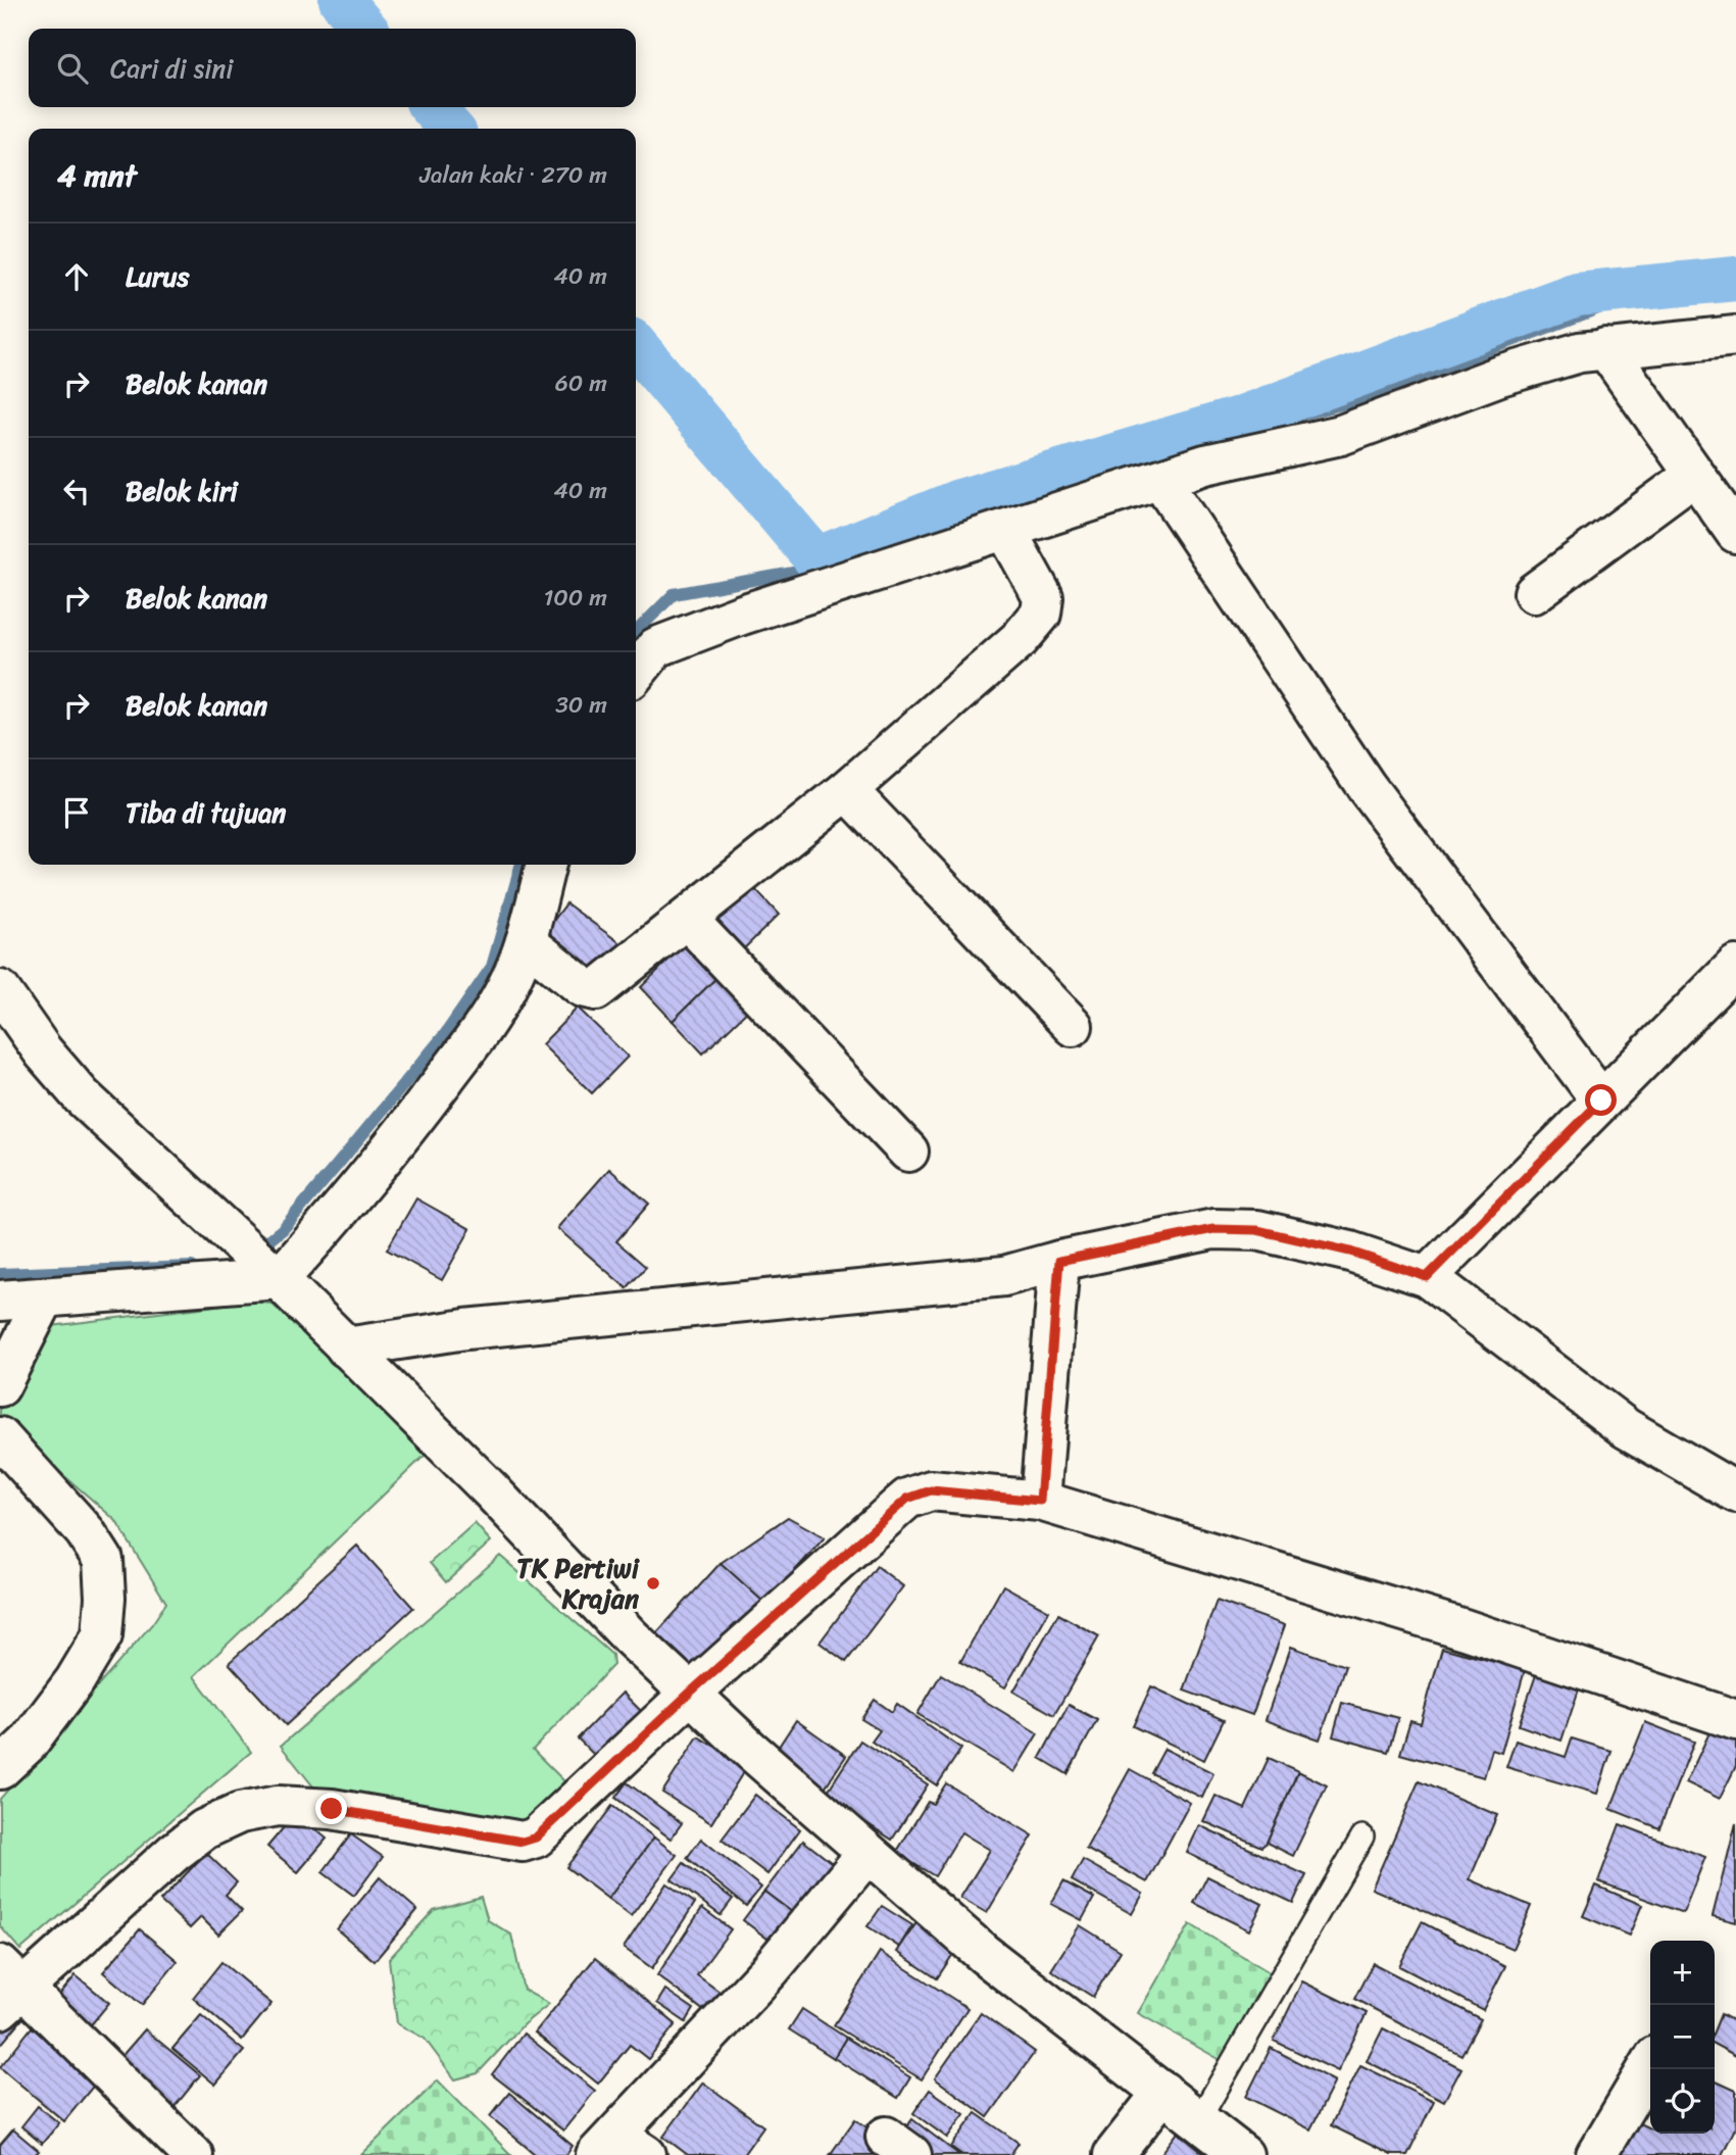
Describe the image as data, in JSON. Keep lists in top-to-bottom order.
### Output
{
  "places": ["TK Pertiwi Krajan"],
  "page": {
    "search": "Cari di sini",
    "heading": ["4 mnt", "Jalan kaki · 270 m"],
    "list": [
      ["Lurus", "40 m"],
      ["Belok kanan", "60 m"],
      ["Belok kiri", "40 m"],
      ["Belok kanan", "100 m"],
      ["Belok kanan", "30 m"],
      "Tiba di tujuan"
    ],
    "map_buttons": ["+", "−"]
  }
}
